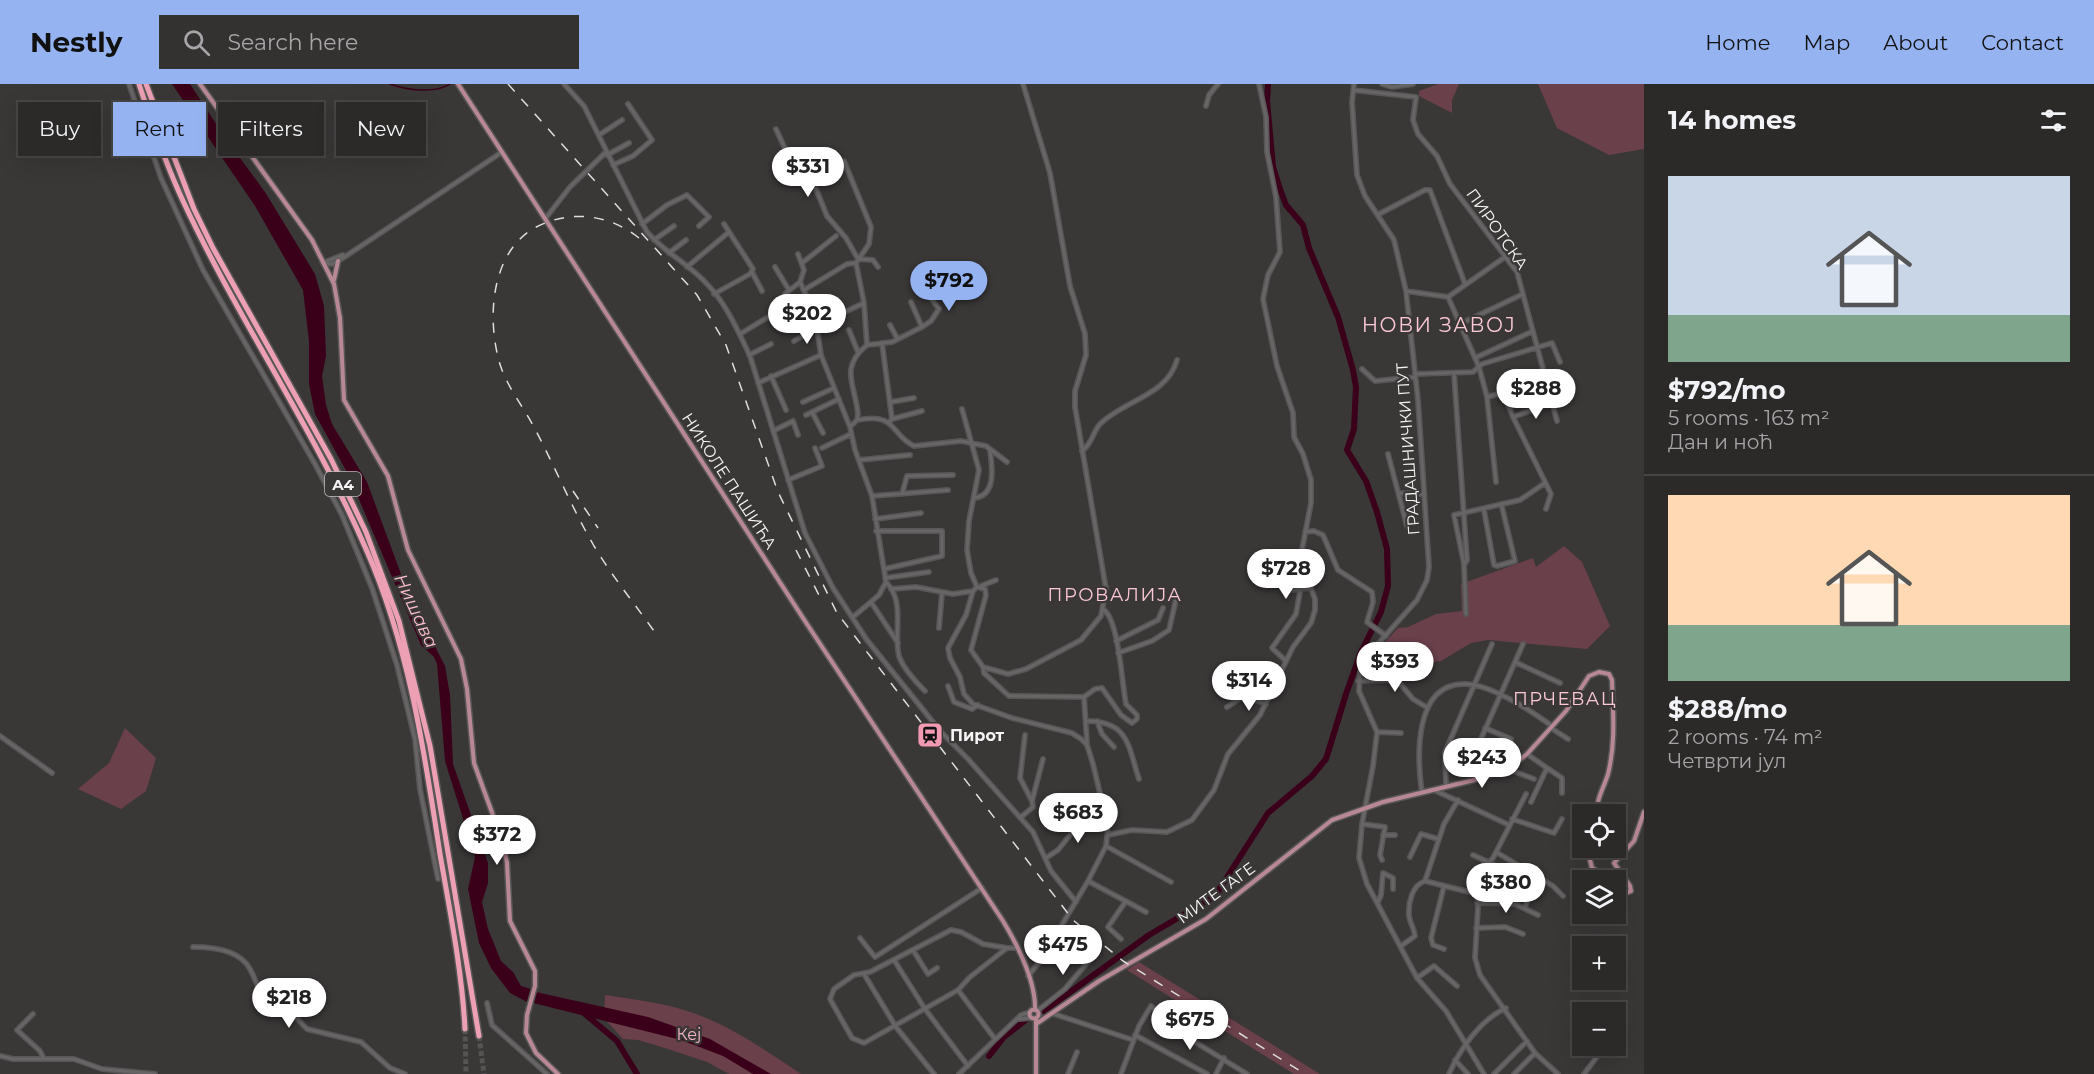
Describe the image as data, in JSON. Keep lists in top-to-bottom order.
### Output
{
  "streets": {
    "highway": ["A4"],
    "main road": ["НИКОЛЕ ПАШИЋА", "МИТЕ ГАГЕ"],
    "street": ["ПИРОТСКА", "ГРАДАШНИЧКИ ПУТ"]
  },
  "crossings": [
    ["ПИРОТСКА", "ГРАДАШНИЧКИ ПУТ"]
  ],
  "districts": ["НОВИ ЗАВОЈ", "ПРОВАЛИЈА", "ПРЧЕВАЦ"],
  "water": ["Нишава"],
  "parks": ["Кеј"],
  "places": {
    "station": ["Пирот"]
  },
  "page": {
    "header": "Nestly",
    "search": "Search here",
    "nav": [
      "Home",
      "Map",
      "About",
      "Contact"
    ],
    "heading": "14 homes",
    "chip": [
      "Buy",
      "Rent",
      "Filters",
      "New"
    ],
    "price": [
      "$331",
      "$792",
      "$202",
      "$288",
      "$728",
      "$393",
      "$314",
      "$243",
      "$683",
      "$372",
      "$380",
      "$475",
      "$218",
      "$675"
    ],
    "list": [
      {
        "name": "$792/mo",
        "note": "5 rooms · 163 m² · Дан и ноћ"
      },
      {
        "name": "$288/mo",
        "note": "2 rooms · 74 m² · Четврти јул"
      }
    ],
    "map_buttons": ["+", "−"]
  }
}
